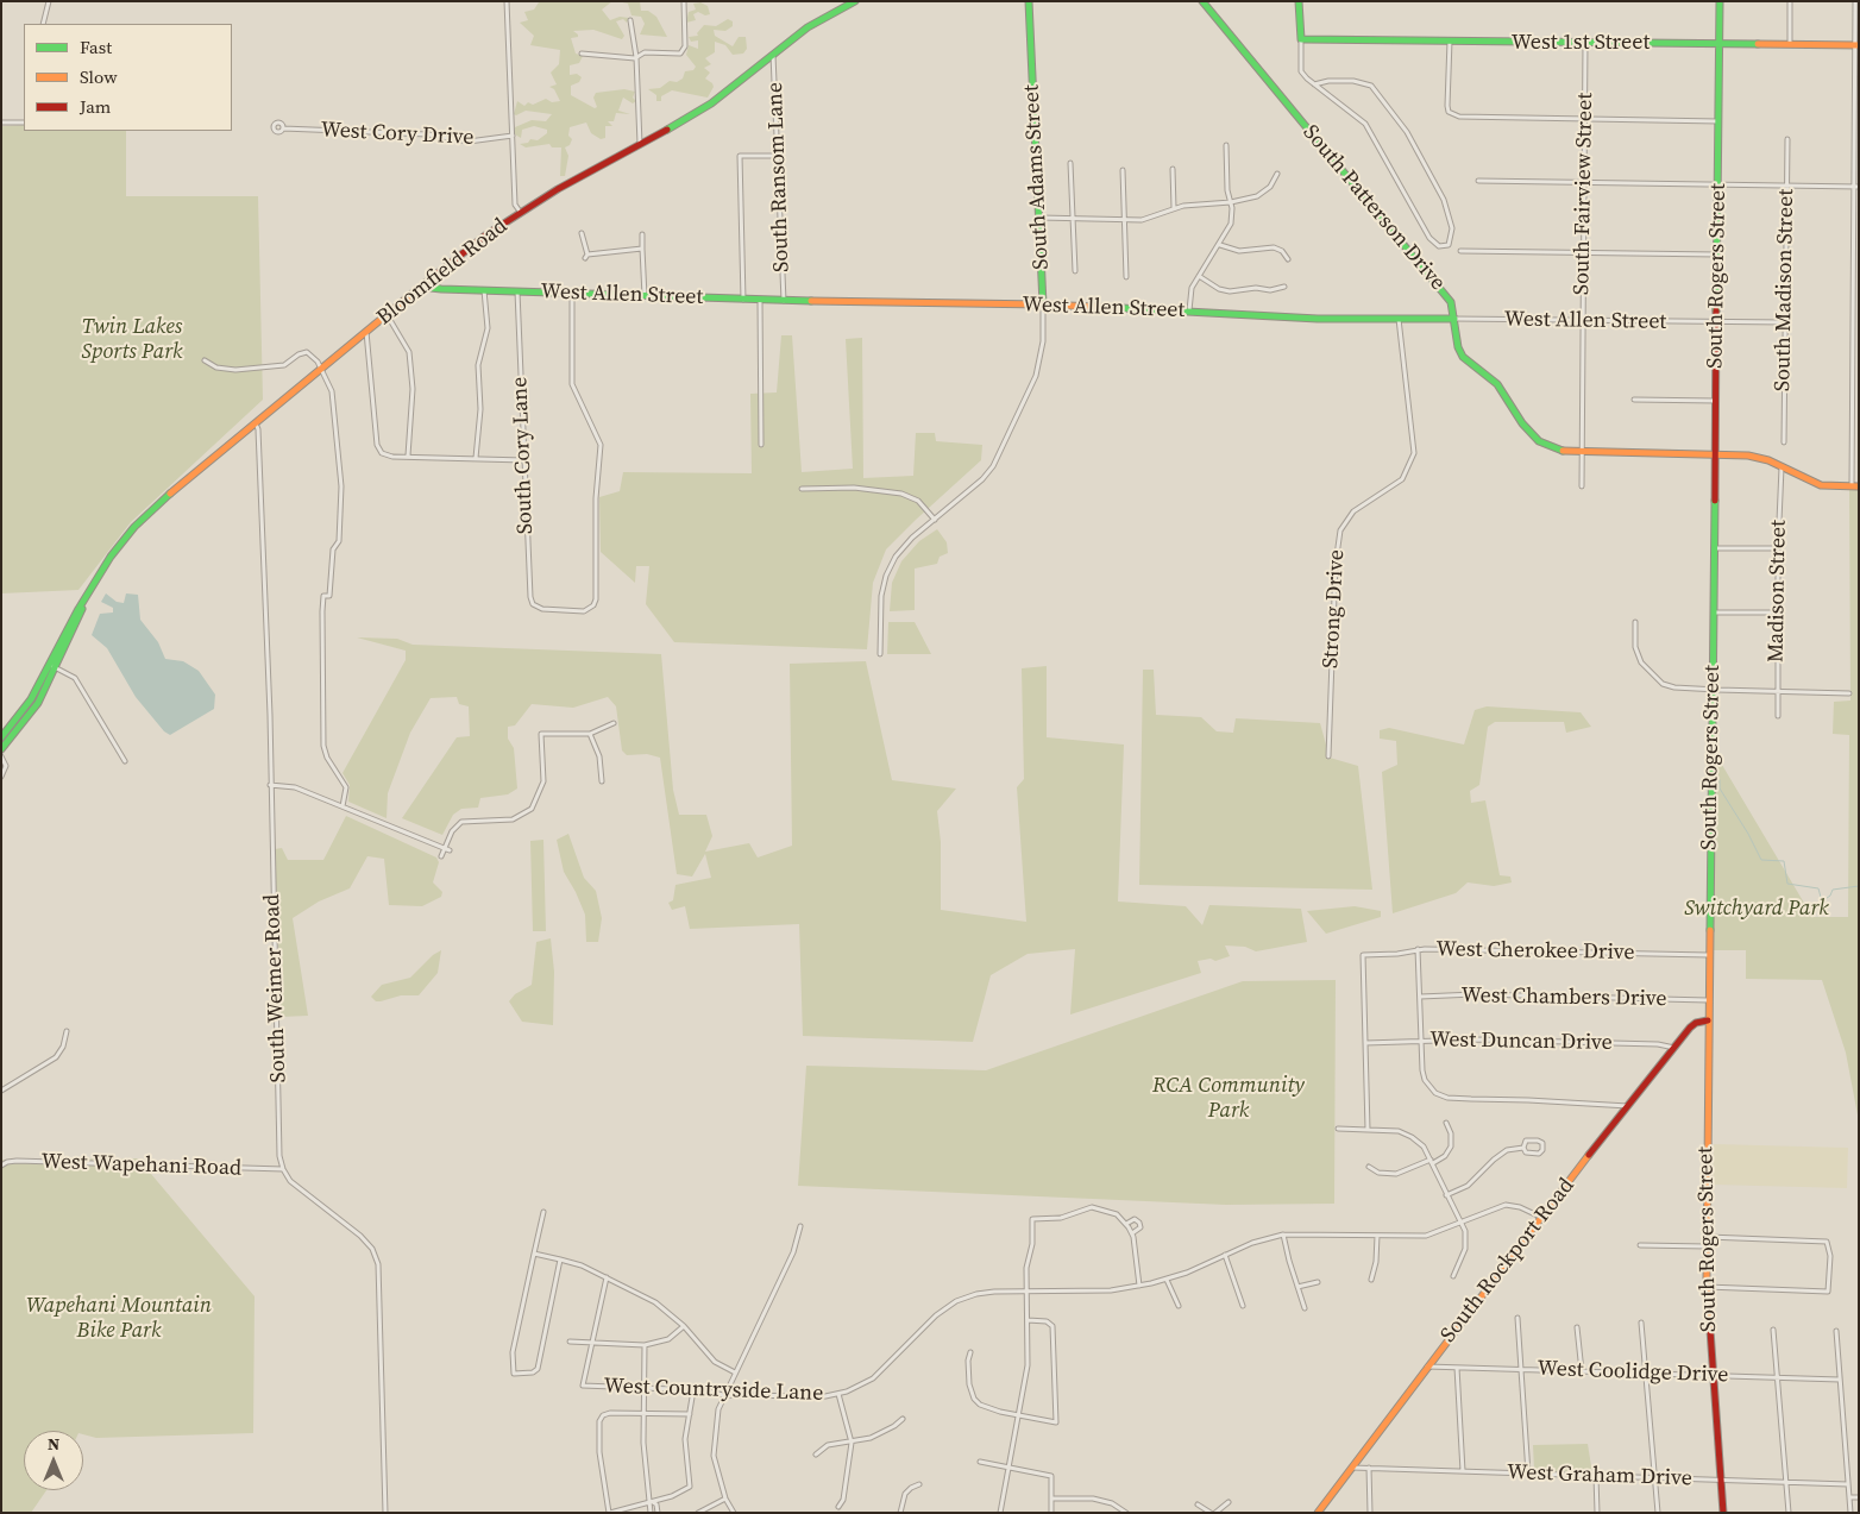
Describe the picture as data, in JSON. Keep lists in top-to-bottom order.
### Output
{
  "streets": {
    "street": [
      "West 1st Street",
      "West Cory Drive",
      "South Ransom Lane",
      "South Adams Street",
      "South Fairview Street",
      "South Patterson Drive",
      "Bloomfield Road",
      "South Rogers Street",
      "South Madison Street",
      "West Allen Street",
      "South Cory Lane",
      "Madison Street",
      "Strong Drive",
      "West Cherokee Drive",
      "South Weimer Road",
      "West Chambers Drive",
      "West Duncan Drive",
      "West Wapehani Road",
      "South Rockport Road",
      "West Coolidge Drive",
      "West Countryside Lane",
      "West Graham Drive"
    ]
  },
  "crossings": [
    ["West 1st Street", "South Fairview Street"],
    ["West 1st Street", "South Rogers Street"],
    ["South Ransom Lane", "Bloomfield Road"],
    ["South Ransom Lane", "West Allen Street"],
    ["South Adams Street", "West Allen Street"],
    ["South Fairview Street", "South Patterson Drive"],
    ["South Fairview Street", "West Allen Street"],
    ["South Patterson Drive", "South Rogers Street"],
    ["South Patterson Drive", "West Allen Street"],
    ["South Patterson Drive", "Madison Street"],
    ["Bloomfield Road", "West Allen Street"],
    ["Bloomfield Road", "South Weimer Road"],
    ["South Rogers Street", "West Allen Street"],
    ["South Rogers Street", "West Cherokee Drive"],
    ["South Rogers Street", "West Chambers Drive"],
    ["South Rogers Street", "South Rockport Road"],
    ["South Rogers Street", "West Coolidge Drive"],
    ["South Rogers Street", "West Graham Drive"],
    ["South Madison Street", "West Allen Street"],
    ["West Allen Street", "South Cory Lane"],
    ["West Allen Street", "Strong Drive"],
    ["West Cherokee Drive", "West Duncan Drive"],
    ["South Weimer Road", "West Wapehani Road"],
    ["West Duncan Drive", "South Rockport Road"],
    ["South Rockport Road", "West Coolidge Drive"],
    ["South Rockport Road", "West Countryside Lane"],
    ["South Rockport Road", "West Graham Drive"]
  ],
  "parks": [
    "Twin Lakes Sports Park",
    "Switchyard Park",
    "RCA Community Park",
    "Wapehani Mountain Bike Park"
  ],
  "legend": ["Fast", "Slow", "Jam"],
  "north": "top"
}
